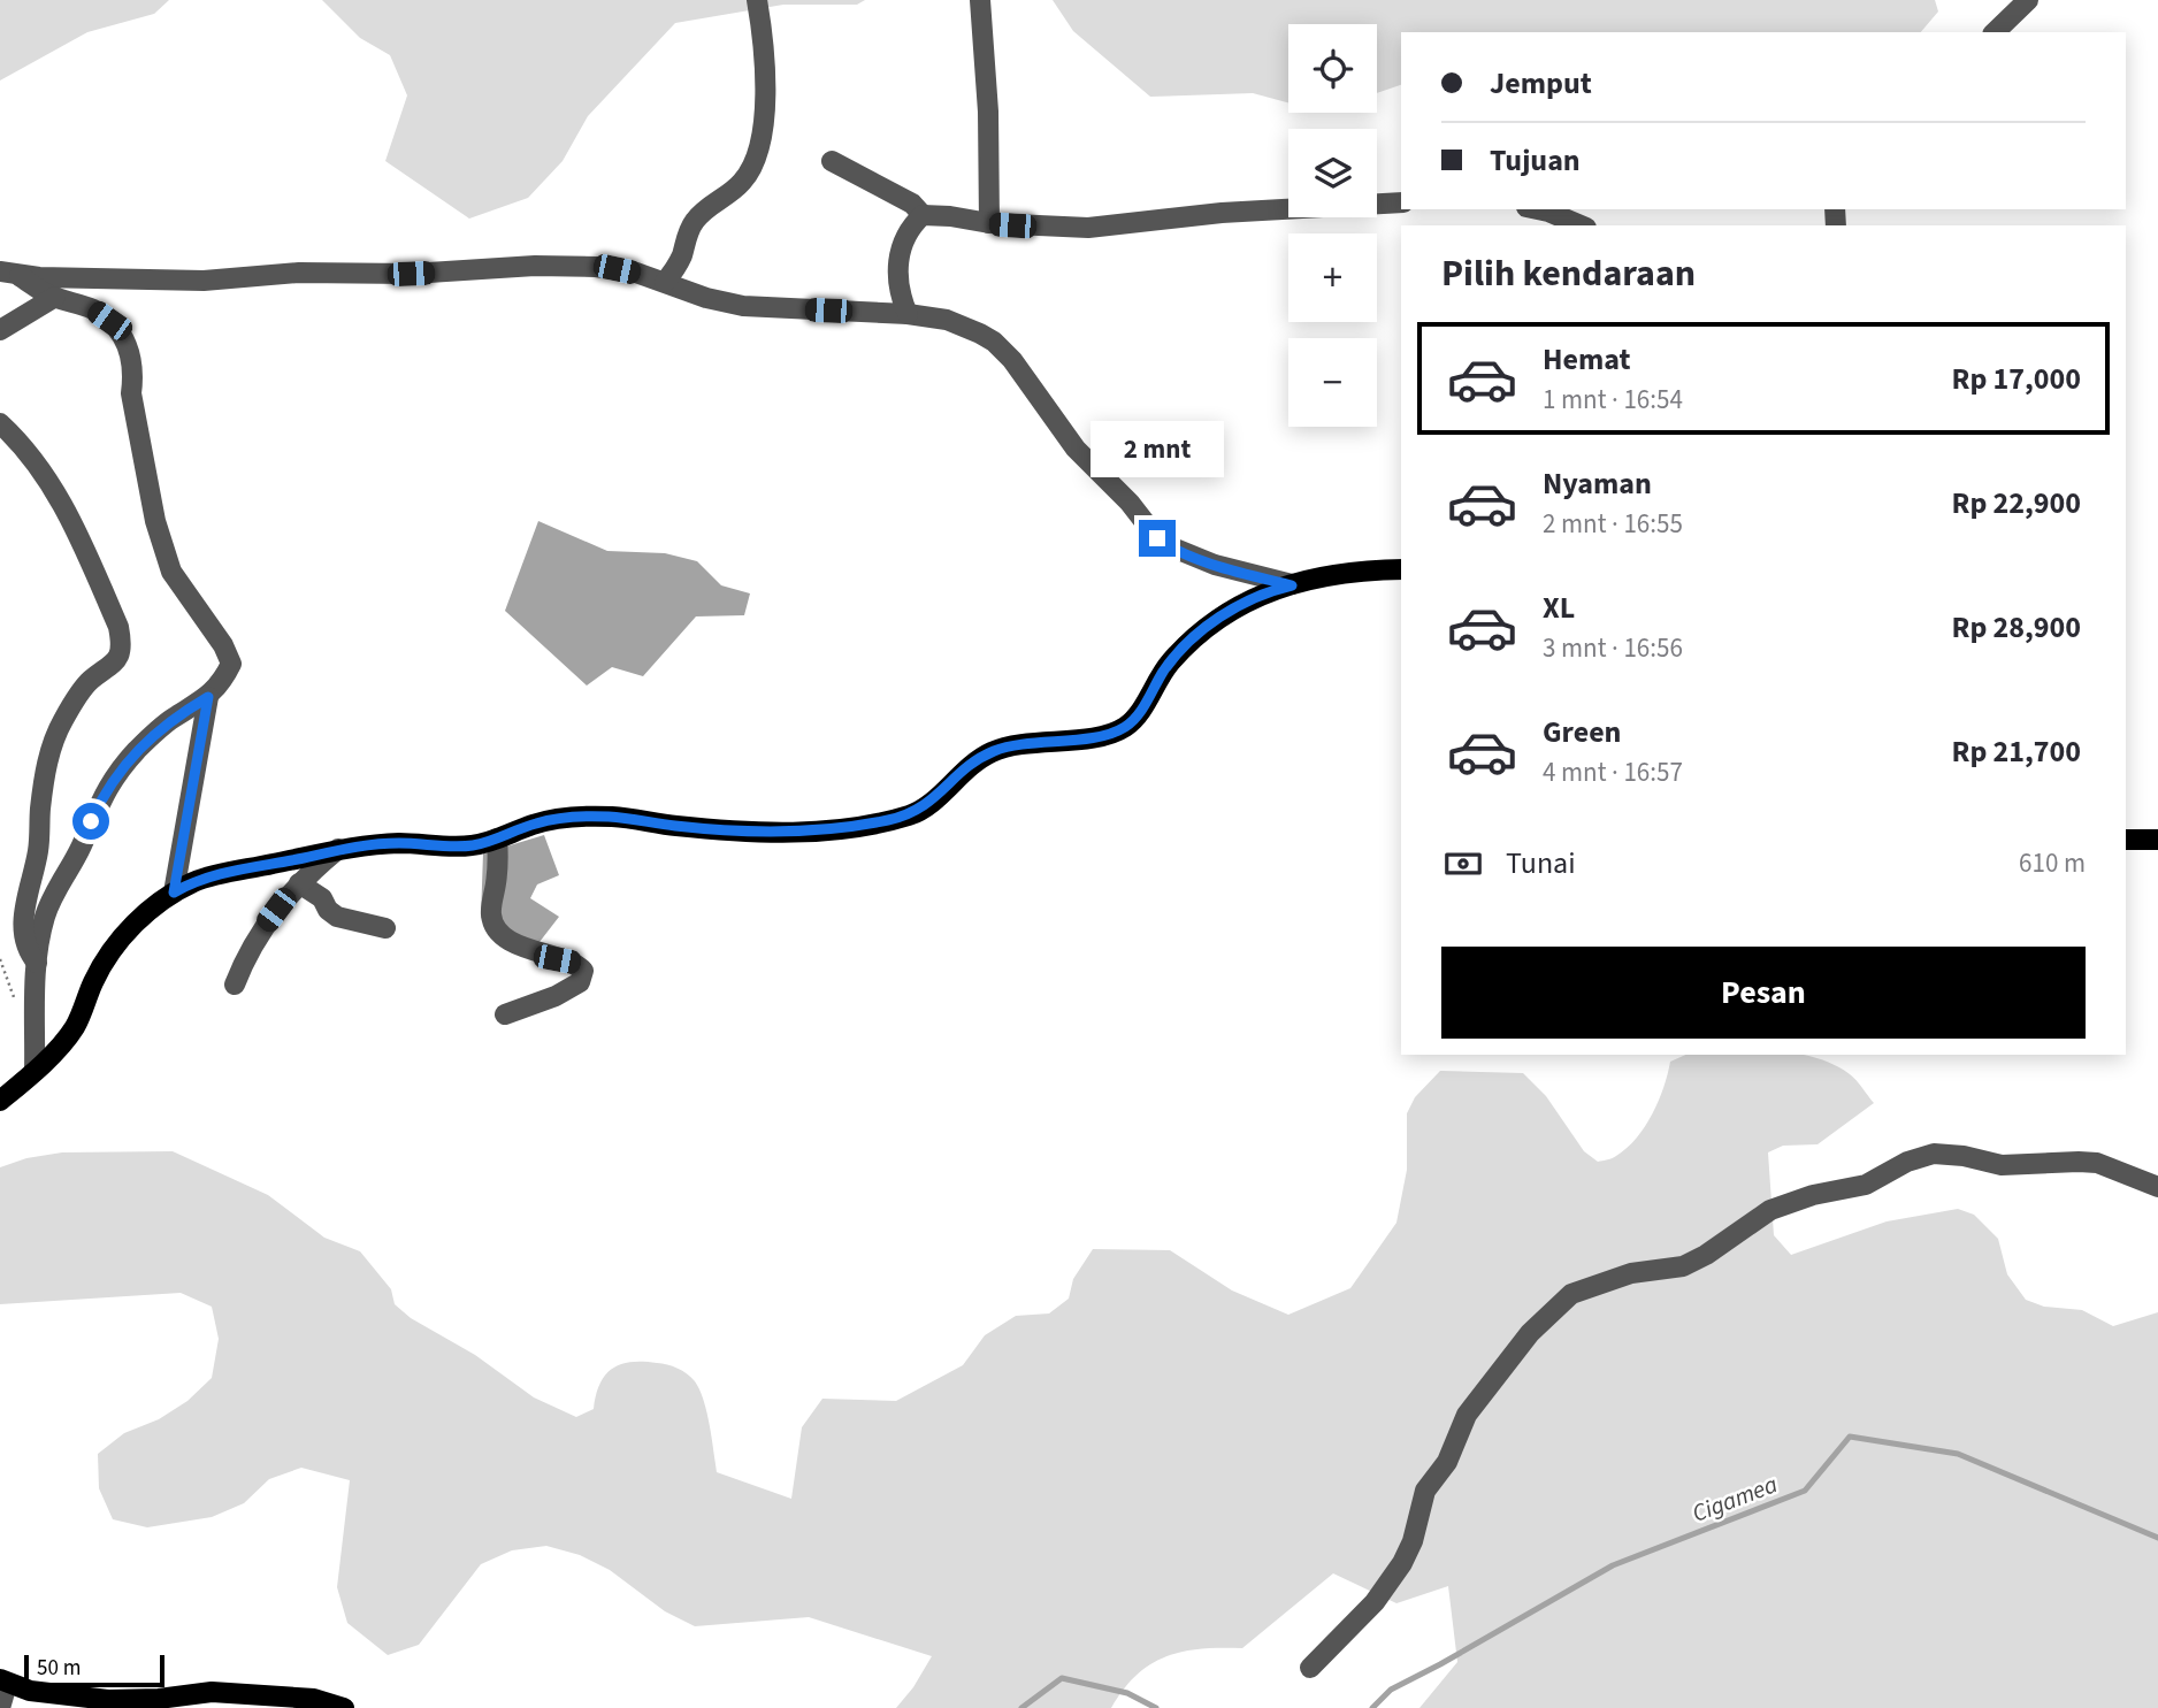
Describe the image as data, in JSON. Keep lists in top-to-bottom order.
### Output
{
  "water": ["Cigamea"],
  "scale_bar": "50 m",
  "page": {
    "map_buttons": ["+", "−"],
    "banner": ["Jemput", "Tujuan"],
    "heading": "Pilih kendaraan",
    "list": [
      {
        "name": "Hemat",
        "note": "1 mnt · 16:54",
        "value": "Rp 17,000"
      },
      {
        "name": "Nyaman",
        "note": "2 mnt · 16:55",
        "value": "Rp 22,900"
      },
      {
        "name": "XL",
        "note": "3 mnt · 16:56",
        "value": "Rp 28,900"
      },
      {
        "name": "Green",
        "note": "4 mnt · 16:57",
        "value": "Rp 21,700"
      }
    ],
    "bubble": "2 mnt",
    "pay": ["Tunai", "610 m"],
    "buttons": "Pesan",
    "scale": "50 m"
  }
}
